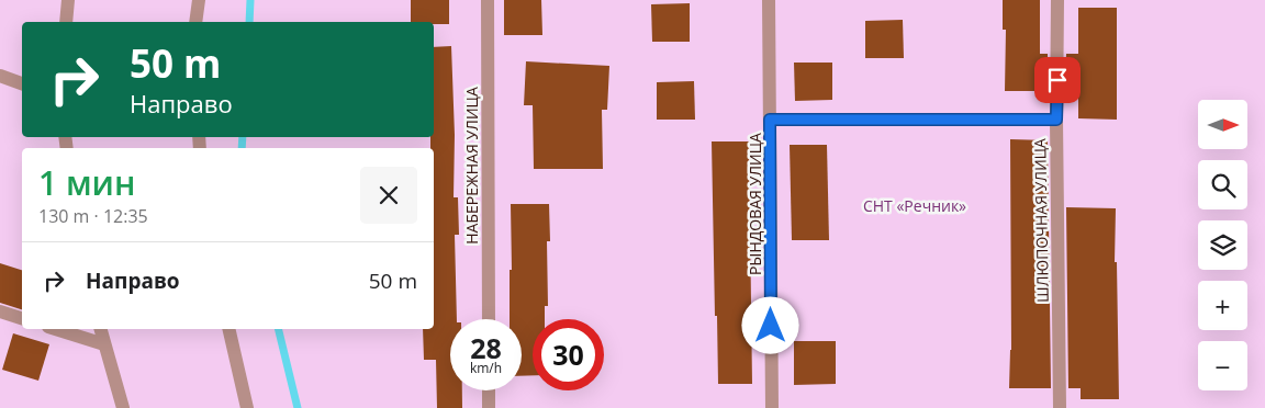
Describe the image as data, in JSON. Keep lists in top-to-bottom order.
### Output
{
  "streets": {
    "street": ["НАБЕРЕЖНАЯ УЛИЦА", "РЫНДОВАЯ УЛИЦА", "ШЛЮПОЧНАЯ УЛИЦА"]
  },
  "parks": ["СНТ «Речник»"],
  "north": "right",
  "page": {
    "turn": ["50 m", "Направо"],
    "map_buttons": ["+", "−"],
    "heading": ["1 мин", "130 m · 12:35"],
    "list": [
      {
        "name": "Направо",
        "value": "50 m"
      }
    ],
    "speed": "28 km/h",
    "limit": "30"
  }
}
